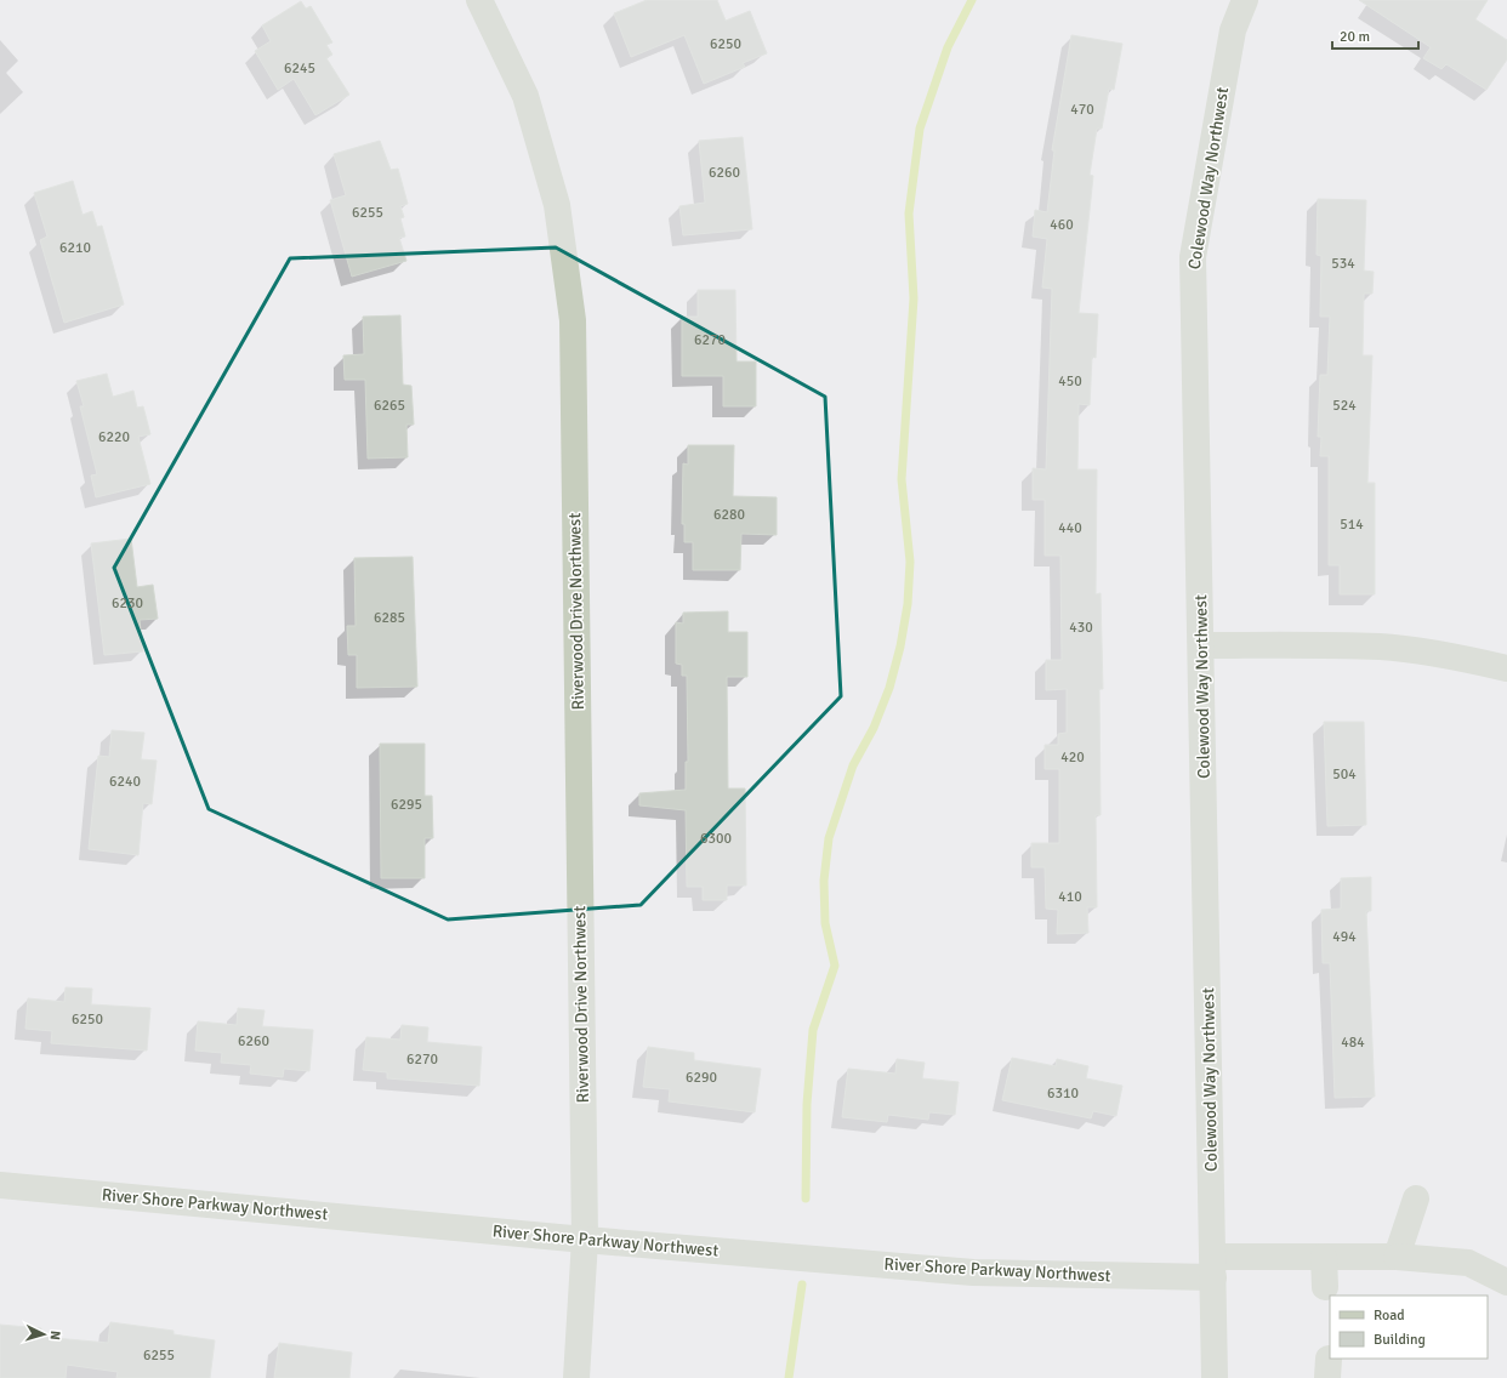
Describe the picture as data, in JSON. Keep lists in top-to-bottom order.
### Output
{
  "streets": {
    "street": ["Colewood Way Northwest", "Riverwood Drive Northwest", "River Shore Parkway Northwest"]
  },
  "crossings": [
    ["Colewood Way Northwest", "River Shore Parkway Northwest"],
    ["Riverwood Drive Northwest", "River Shore Parkway Northwest"]
  ],
  "house_numbers": [
    "6250",
    "6245",
    "470",
    "6260",
    "6255",
    "460",
    "6210",
    "534",
    "6270",
    "450",
    "6265",
    "524",
    "6220",
    "6280",
    "514",
    "440",
    "6230",
    "6285",
    "430",
    "420",
    "504",
    "6240",
    "6295",
    "6300",
    "410",
    "494",
    "6250",
    "6260",
    "484",
    "6270",
    "6290",
    "6310",
    "6255"
  ],
  "legend": ["Road", "Building"],
  "scale_bar": "20 m",
  "north": "right"
}
